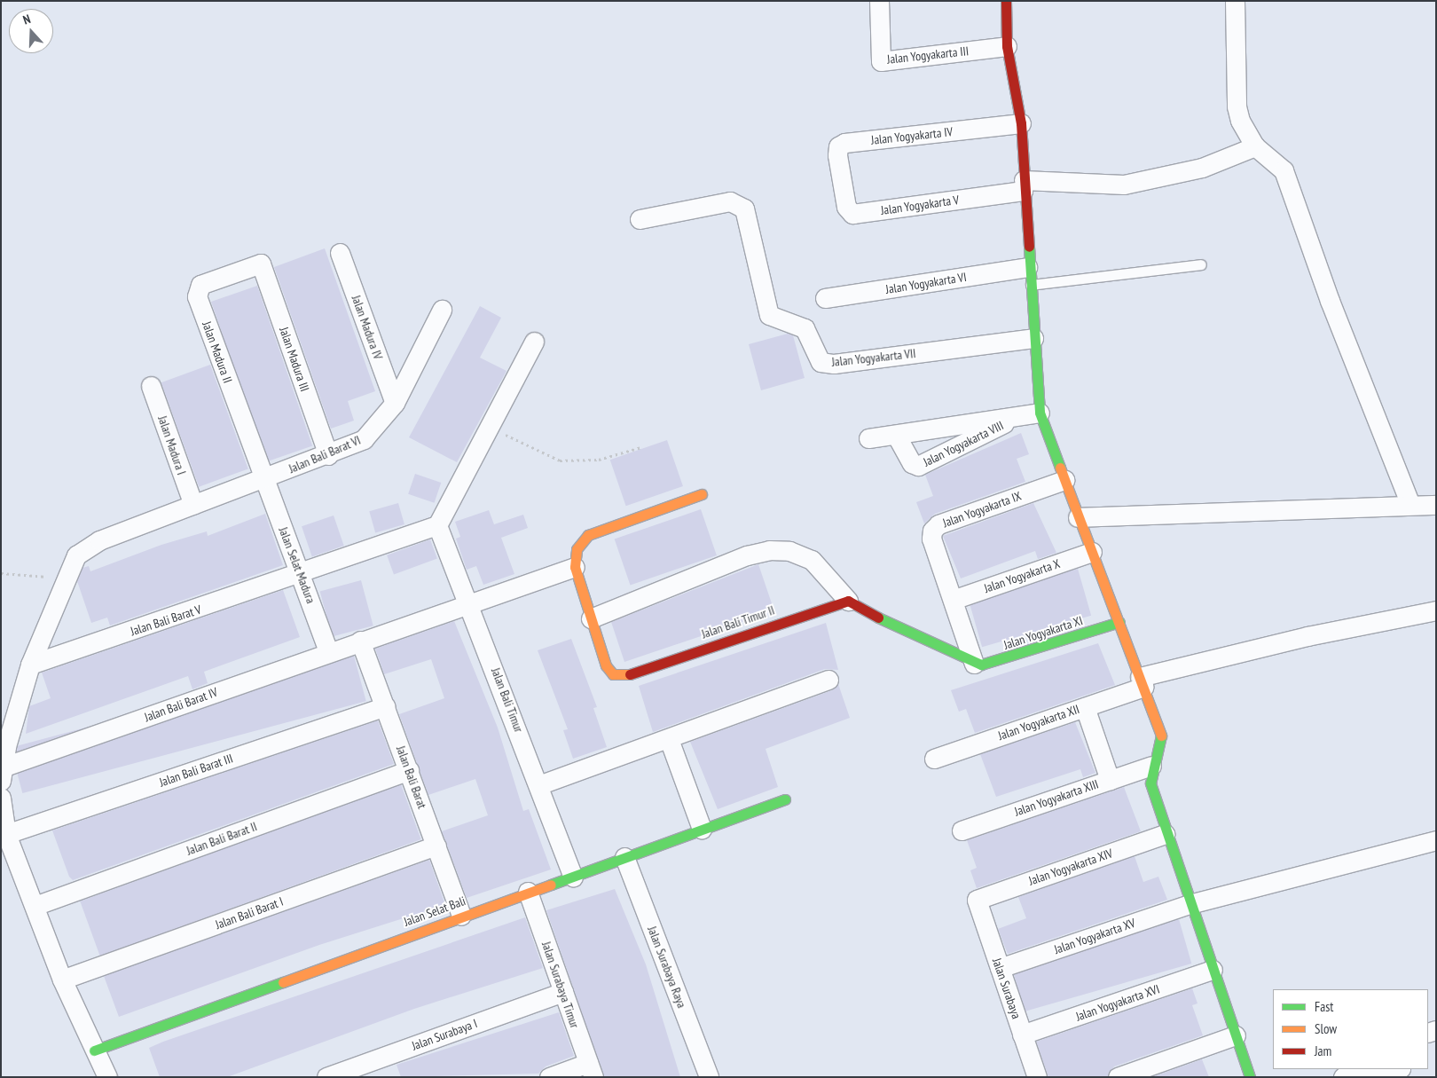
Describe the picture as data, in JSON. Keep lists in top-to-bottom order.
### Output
{
  "streets": {
    "street": [
      "Jalan Yogyakarta III",
      "Jalan Yogyakarta IV",
      "Jalan Yogyakarta V",
      "Jalan Yogyakarta VI",
      "Jalan Madura IV",
      "Jalan Madura II",
      "Jalan Yogyakarta VII",
      "Jalan Madura III",
      "Jalan Yogyakarta VIII",
      "Jalan Madura I",
      "Jalan Bali Barat VI",
      "Jalan Yogyakarta IX",
      "Jalan Selat Madura",
      "Jalan Yogyakarta X",
      "Jalan Bali Barat V",
      "Jalan Bali Timur II",
      "Jalan Yogyakarta XI",
      "Jalan Bali Timur",
      "Jalan Bali Barat IV",
      "Jalan Yogyakarta XII",
      "Jalan Bali Barat III",
      "Jalan Bali Barat",
      "Jalan Yogyakarta XIII",
      "Jalan Bali Barat II",
      "Jalan Yogyakarta XIV",
      "Jalan Selat Bali",
      "Jalan Bali Barat I",
      "Jalan Yogyakarta XV",
      "Jalan Surabaya Raya",
      "Jalan Surabaya Timur",
      "Jalan Surabaya",
      "Jalan Yogyakarta XVI",
      "Jalan Surabaya I"
    ]
  },
  "crossings": [
    ["Jalan Yogyakarta IV", "Jalan Yogyakarta V"],
    ["Jalan Madura IV", "Jalan Bali Barat VI"],
    ["Jalan Madura II", "Jalan Madura III"],
    ["Jalan Madura II", "Jalan Bali Barat VI"],
    ["Jalan Madura II", "Jalan Selat Madura"],
    ["Jalan Madura III", "Jalan Bali Barat VI"],
    ["Jalan Madura I", "Jalan Bali Barat VI"],
    ["Jalan Bali Barat VI", "Jalan Selat Madura"],
    ["Jalan Bali Barat VI", "Jalan Bali Barat V"],
    ["Jalan Bali Barat VI", "Jalan Bali Barat IV"],
    ["Jalan Yogyakarta IX", "Jalan Yogyakarta X"],
    ["Jalan Yogyakarta IX", "Jalan Yogyakarta XI"],
    ["Jalan Selat Madura", "Jalan Bali Barat V"],
    ["Jalan Selat Madura", "Jalan Bali Barat IV"],
    ["Jalan Bali Barat V", "Jalan Bali Timur"],
    ["Jalan Bali Timur II", "Jalan Bali Barat IV"],
    ["Jalan Bali Timur", "Jalan Bali Barat IV"],
    ["Jalan Bali Timur", "Jalan Selat Bali"],
    ["Jalan Bali Barat IV", "Jalan Bali Barat"],
    ["Jalan Bali Barat III", "Jalan Bali Barat"],
    ["Jalan Bali Barat", "Jalan Bali Barat II"],
    ["Jalan Bali Barat", "Jalan Selat Bali"],
    ["Jalan Bali Barat", "Jalan Bali Barat I"],
    ["Jalan Yogyakarta XIV", "Jalan Surabaya"],
    ["Jalan Selat Bali", "Jalan Surabaya Raya"],
    ["Jalan Selat Bali", "Jalan Surabaya Timur"],
    ["Jalan Yogyakarta XV", "Jalan Surabaya"],
    ["Jalan Surabaya Timur", "Jalan Surabaya I"],
    ["Jalan Surabaya", "Jalan Yogyakarta XVI"]
  ],
  "legend": ["Fast", "Slow", "Jam"],
  "north": "top"
}
